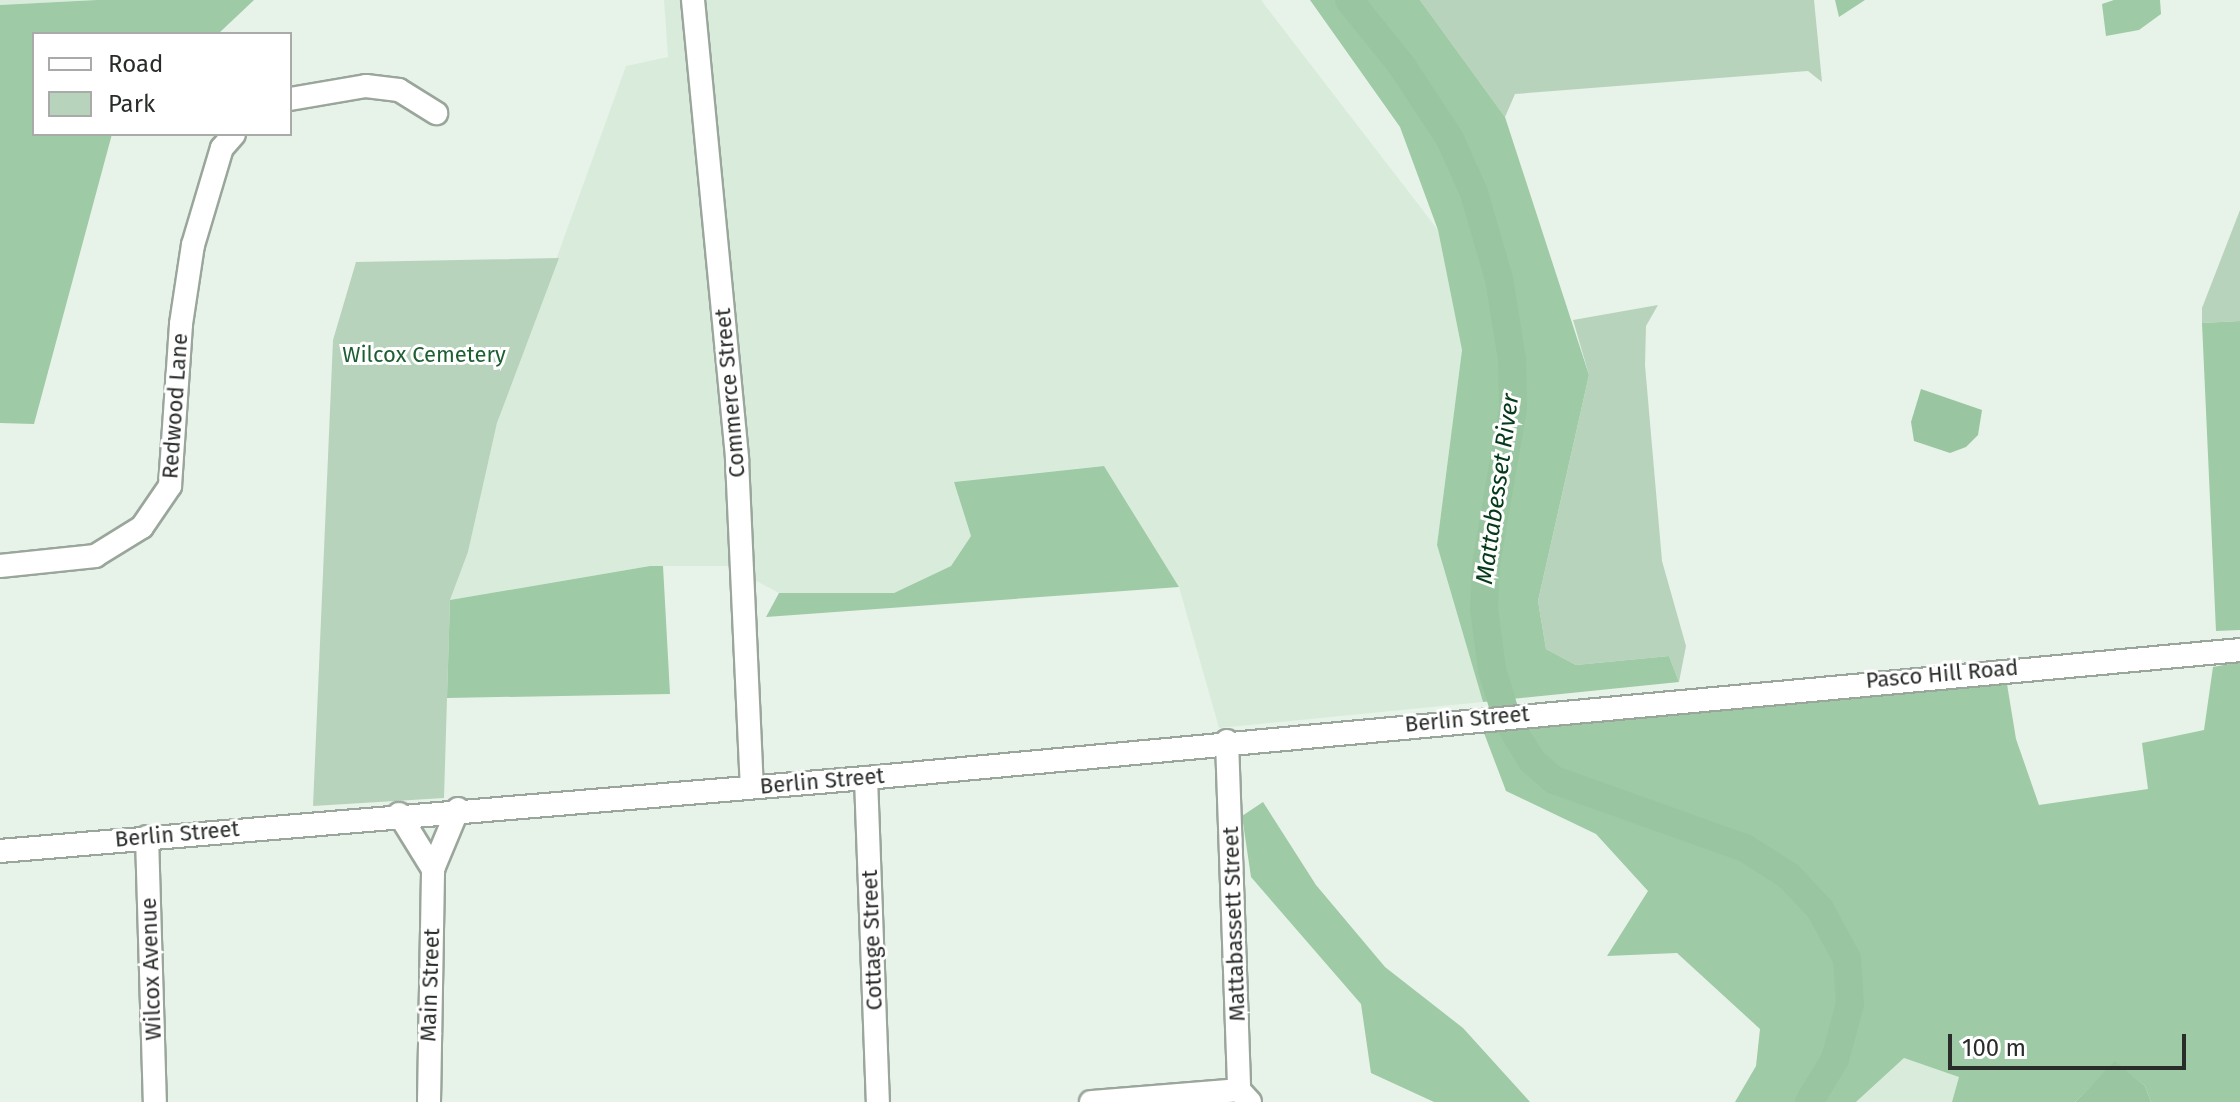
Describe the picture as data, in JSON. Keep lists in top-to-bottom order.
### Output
{
  "streets": {
    "street": [
      "Commerce Street",
      "Redwood Lane",
      "Pasco Hill Road",
      "Berlin Street",
      "Mattabassett Street",
      "Cottage Street",
      "Wilcox Avenue",
      "Main Street"
    ]
  },
  "crossings": [
    ["Commerce Street", "Berlin Street"],
    ["Pasco Hill Road", "Berlin Street"],
    ["Berlin Street", "Mattabassett Street"],
    ["Berlin Street", "Cottage Street"],
    ["Berlin Street", "Wilcox Avenue"],
    ["Berlin Street", "Main Street"]
  ],
  "water": ["Mattabesset River"],
  "parks": ["Wilcox Cemetery"],
  "legend": ["Road", "Park"],
  "scale_bar": "100 m"
}
